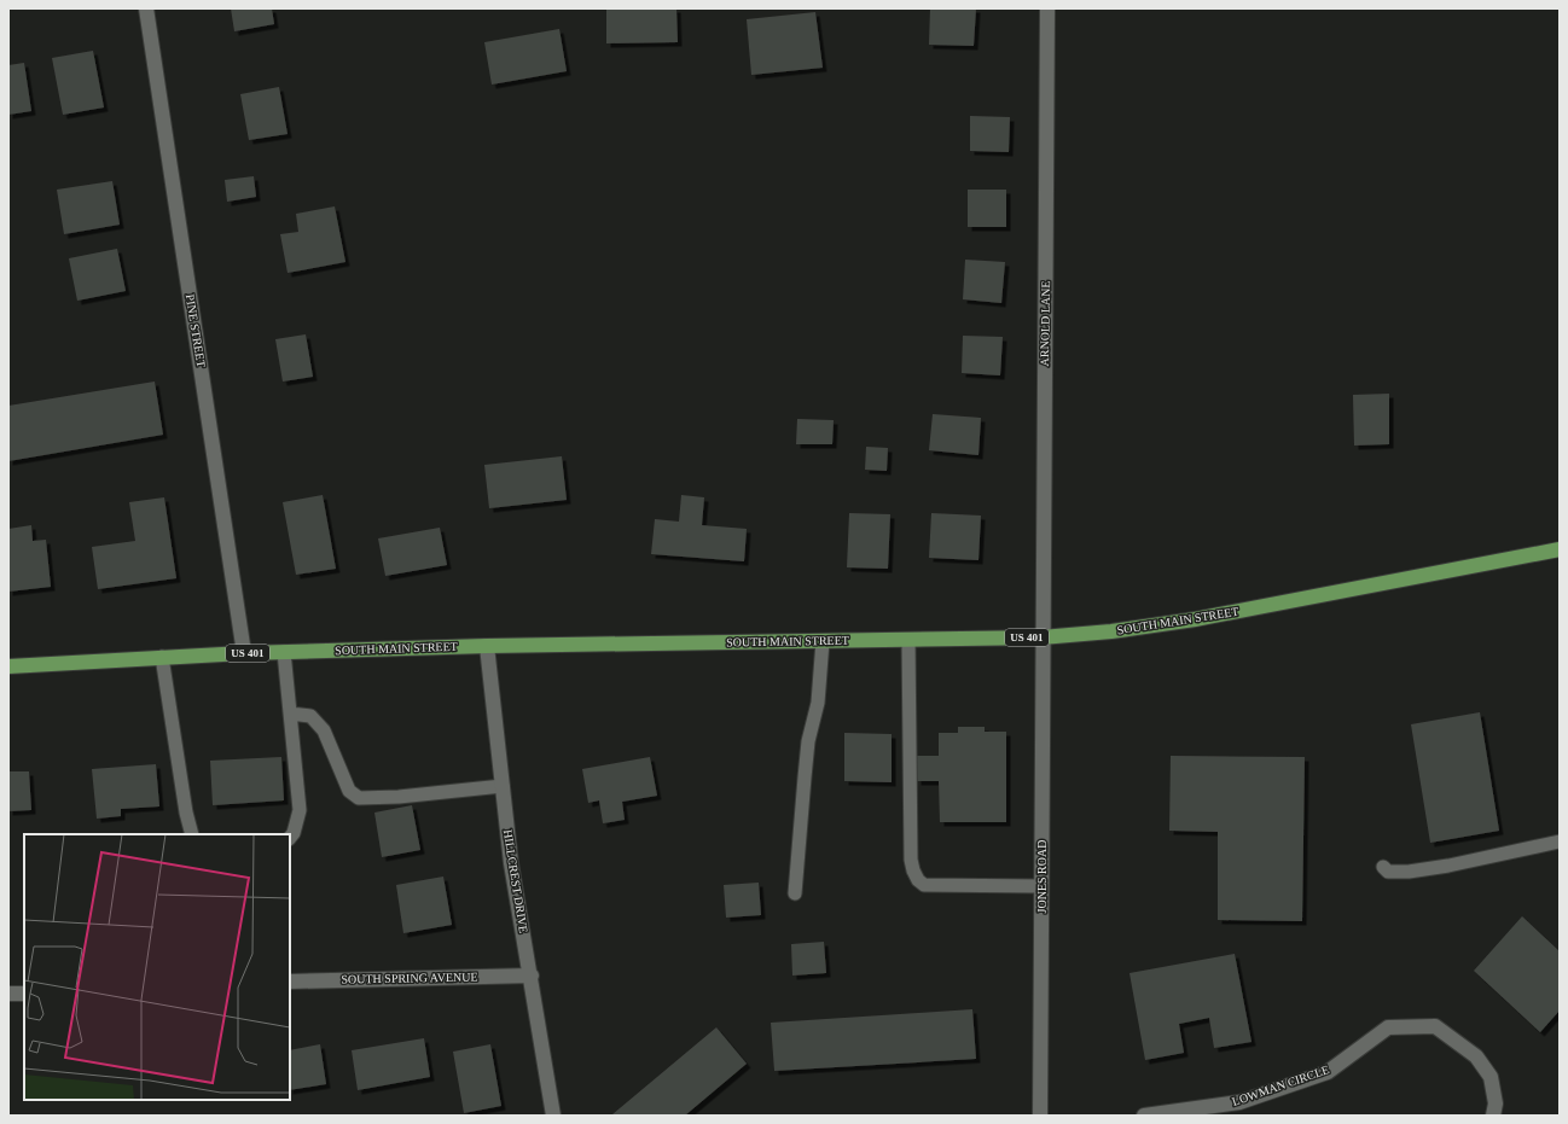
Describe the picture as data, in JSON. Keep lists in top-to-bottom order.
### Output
{
  "streets": {
    "main road": ["SOUTH MAIN STREET", "US 401"],
    "street": [
      "ARNOLD LANE",
      "PINE STREET",
      "JONES ROAD",
      "HILLCREST DRIVE",
      "SOUTH SPRING AVENUE",
      "LOWMAN CIRCLE"
    ]
  },
  "crossings": [
    ["ARNOLD LANE", "SOUTH MAIN STREET"],
    ["ARNOLD LANE", "JONES ROAD"],
    ["PINE STREET", "SOUTH MAIN STREET"],
    ["SOUTH MAIN STREET", "JONES ROAD"],
    ["SOUTH MAIN STREET", "HILLCREST DRIVE"],
    ["HILLCREST DRIVE", "SOUTH SPRING AVENUE"]
  ]
}
